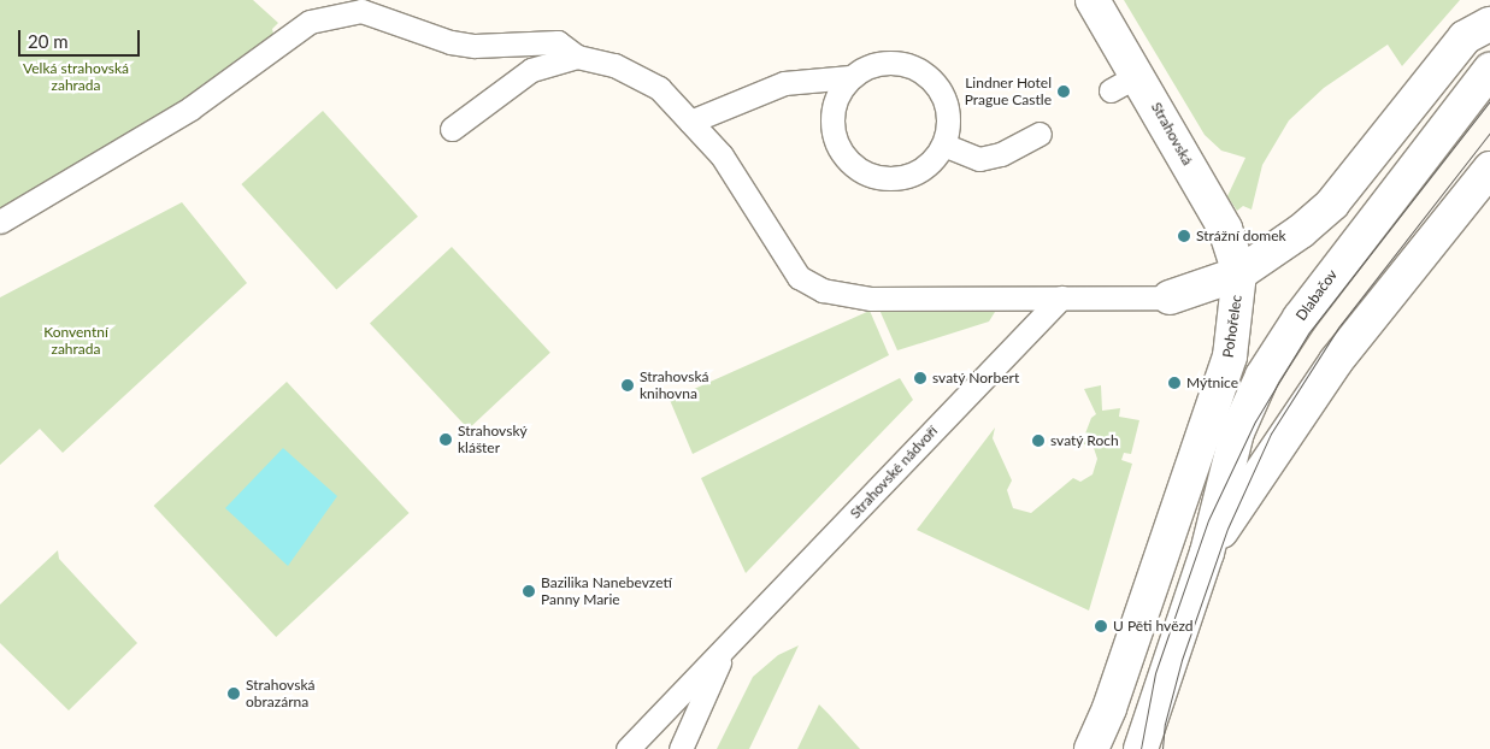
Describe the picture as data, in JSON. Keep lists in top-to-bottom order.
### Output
{
  "streets": {
    "main road": ["Strahovská", "Dlabačov", "Pohořelec"],
    "lane": ["Strahovské nádvoří"]
  },
  "crossings": [
    ["Strahovská", "Pohořelec"]
  ],
  "parks": ["Velká strahovská zahrada", "Konventní zahrada"],
  "places": [
    "Lindner Hotel Prague Castle",
    "Strážní domek",
    "svatý Norbert",
    "Mýtnice",
    "Strahovská knihovna",
    "Strahovský klášter",
    "svatý Roch",
    "Bazilika Nanebevzetí Panny Marie",
    "U Pěti hvězd",
    "Strahovská obrazárna"
  ],
  "scale_bar": "20 m"
}
